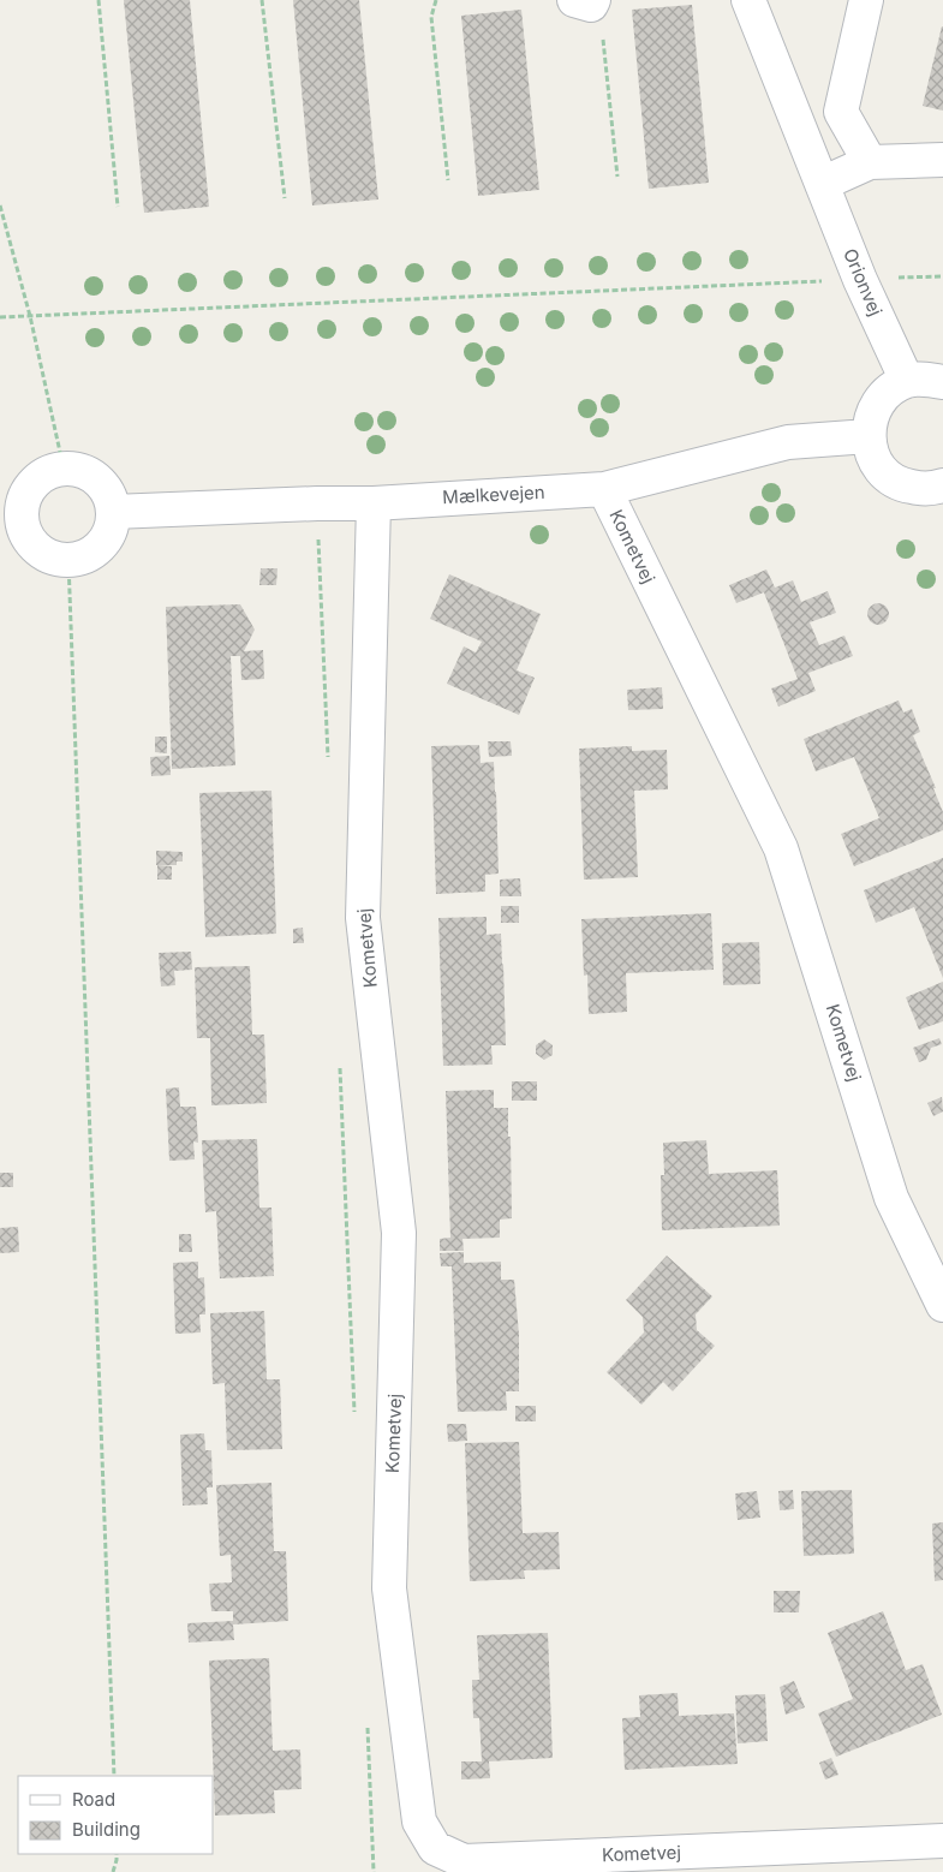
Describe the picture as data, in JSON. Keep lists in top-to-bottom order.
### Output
{
  "streets": {
    "street": ["Orionvej", "Mælkevejen", "Kometvej"]
  },
  "crossings": [
    ["Mælkevejen", "Kometvej"]
  ],
  "legend": ["Road", "Building"]
}
